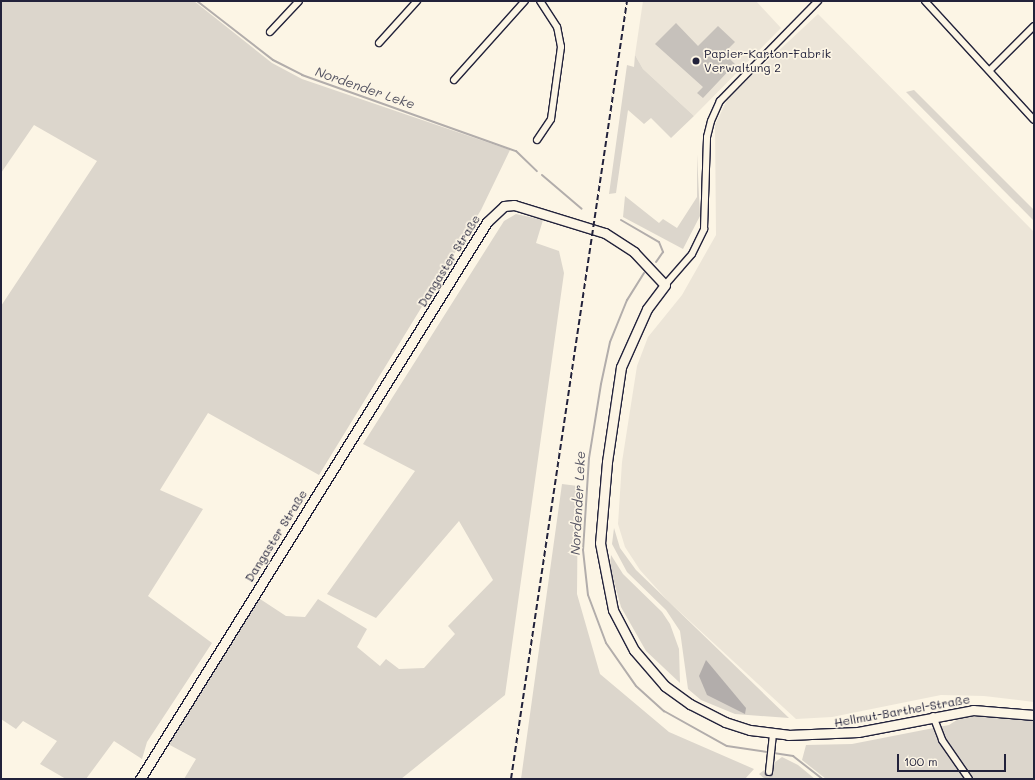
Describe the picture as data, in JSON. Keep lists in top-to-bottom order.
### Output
{
  "streets": {
    "street": ["Dangaster Straße", "Hellmut-Barthel-Straße"]
  },
  "crossings": [
    ["Dangaster Straße", "Hellmut-Barthel-Straße"]
  ],
  "water": ["Nordender Leke"],
  "places": ["Papier-Karton-Fabrik Verwaltung 2"],
  "scale_bar": "100 m"
}
